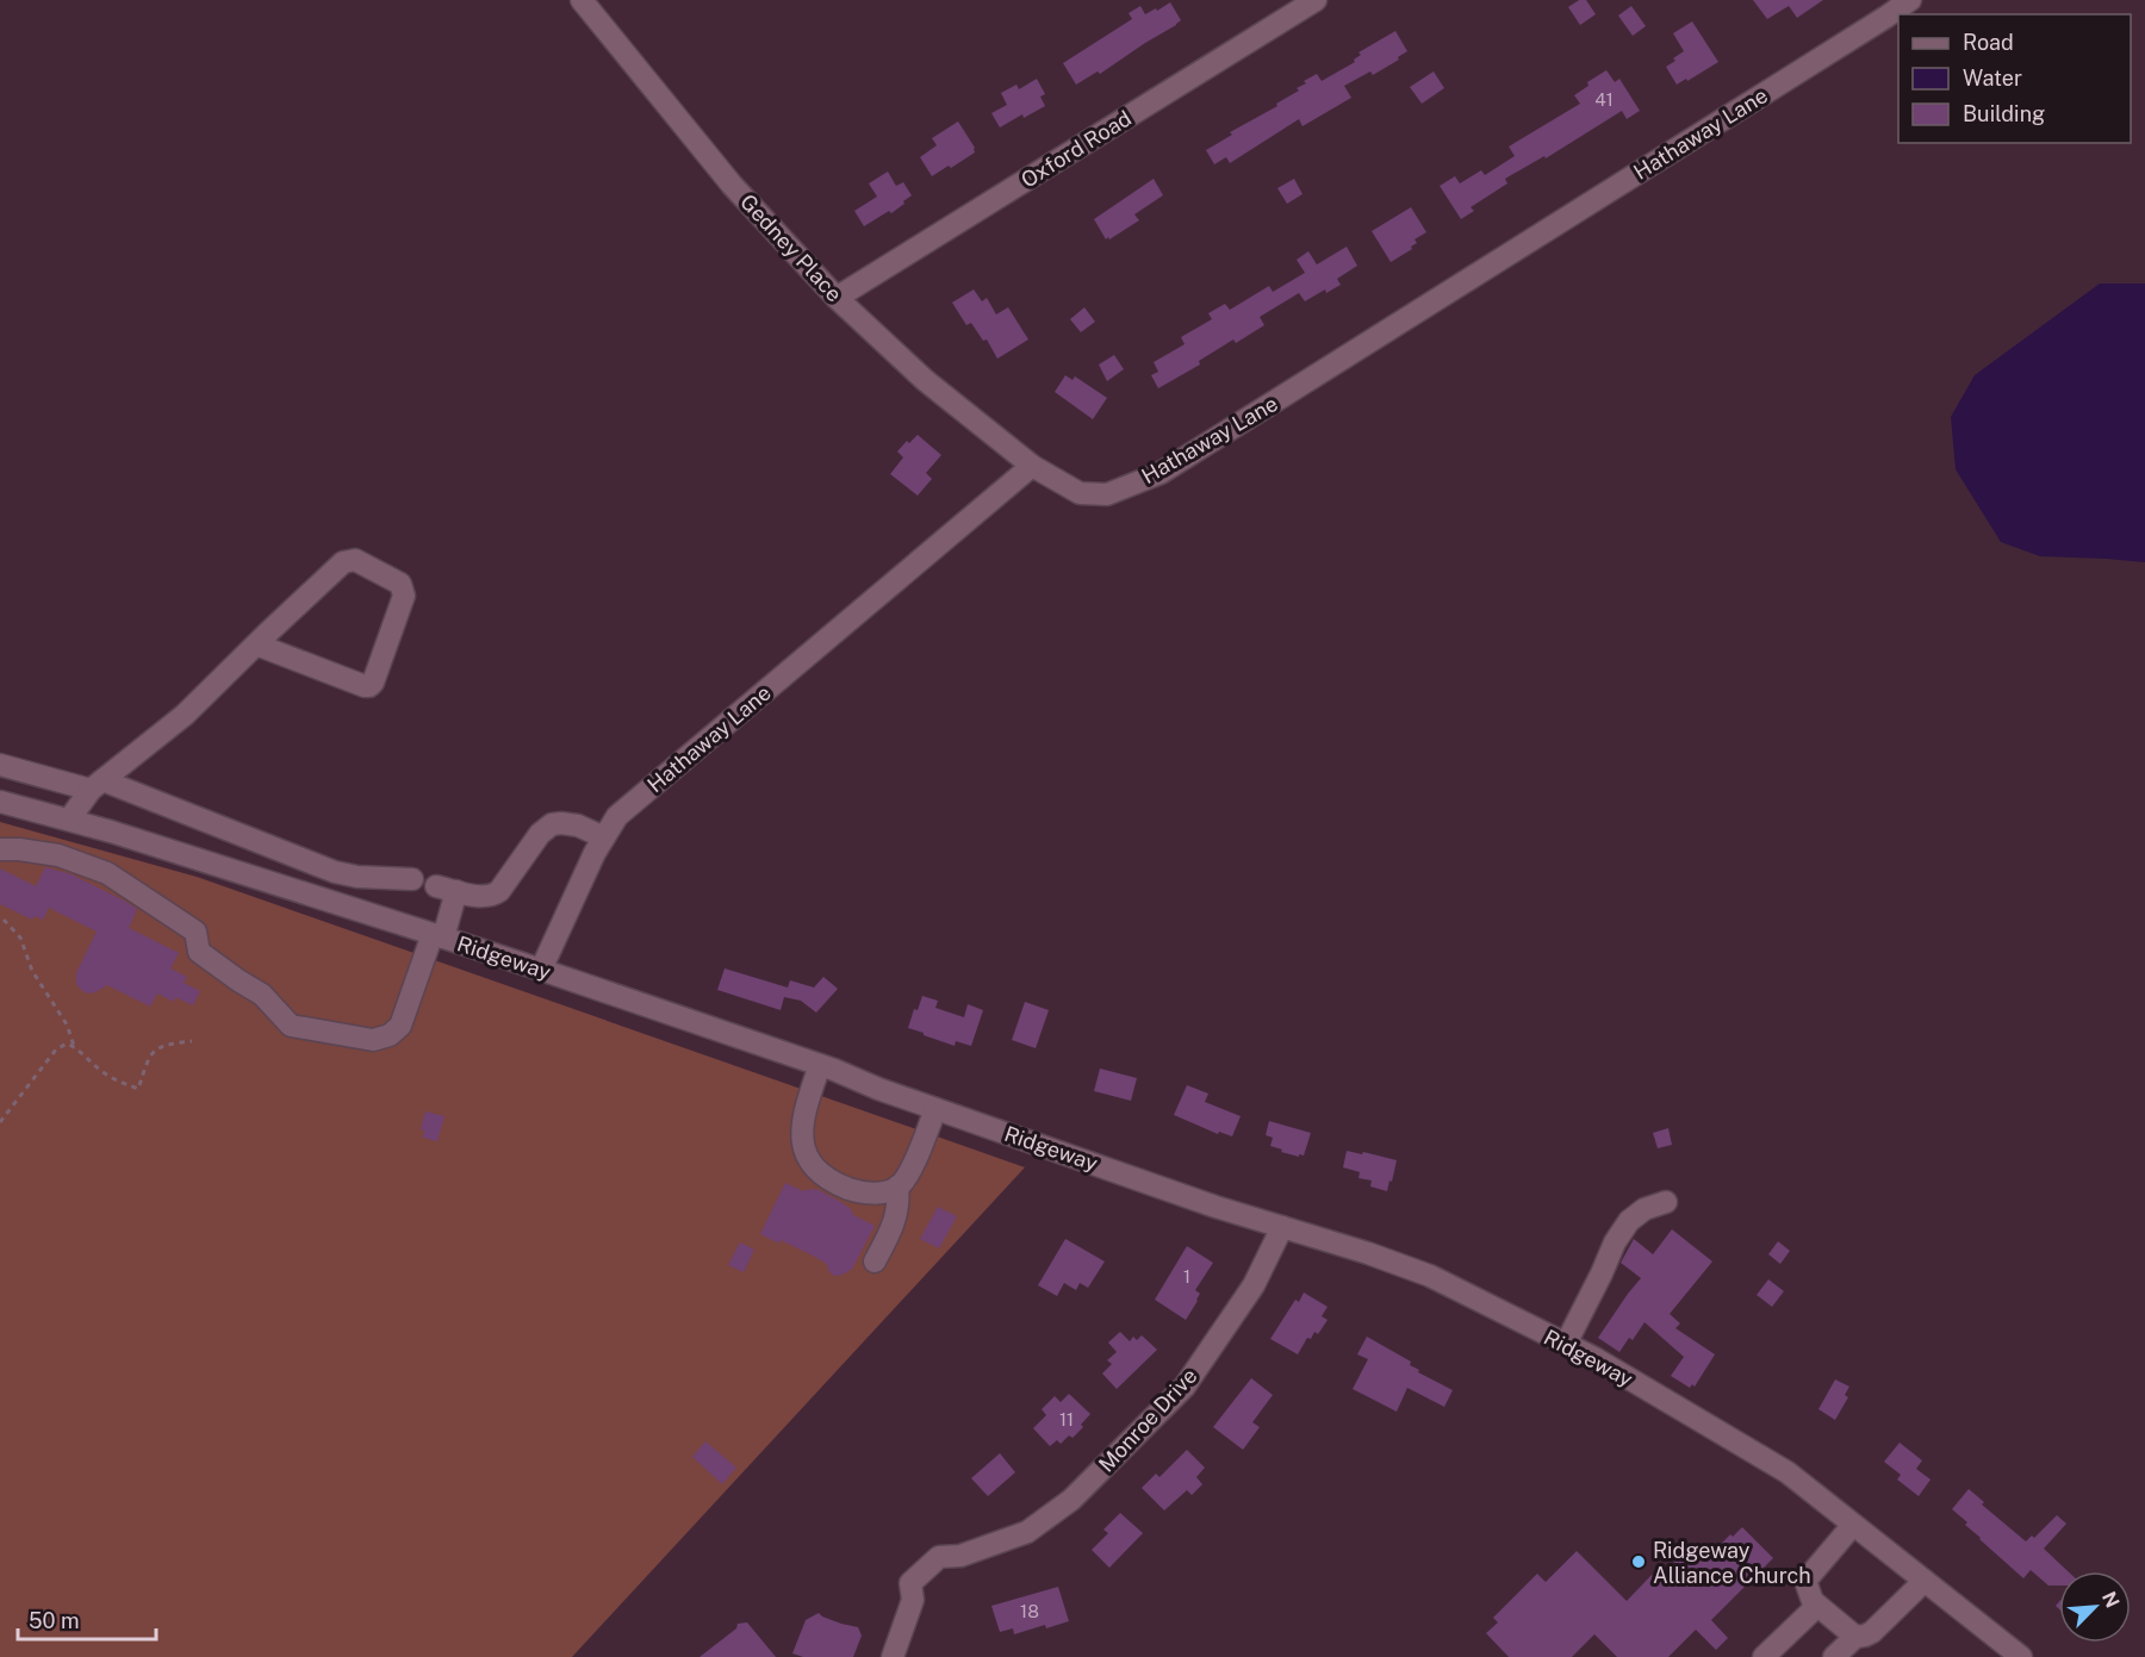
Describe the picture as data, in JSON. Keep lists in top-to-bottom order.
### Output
{
  "streets": {
    "street": [
      "Hathaway Lane",
      "Oxford Road",
      "Gedney Place",
      "Ridgeway",
      "Monroe Drive"
    ]
  },
  "crossings": [
    ["Hathaway Lane", "Gedney Place"],
    ["Hathaway Lane", "Ridgeway"],
    ["Oxford Road", "Gedney Place"],
    ["Ridgeway", "Monroe Drive"]
  ],
  "places": ["Ridgeway Alliance Church"],
  "house_numbers": [
    "41",
    "1",
    "11",
    "18"
  ],
  "legend": ["Road", "Water", "Building"],
  "scale_bar": "50 m",
  "north": "top right"
}
